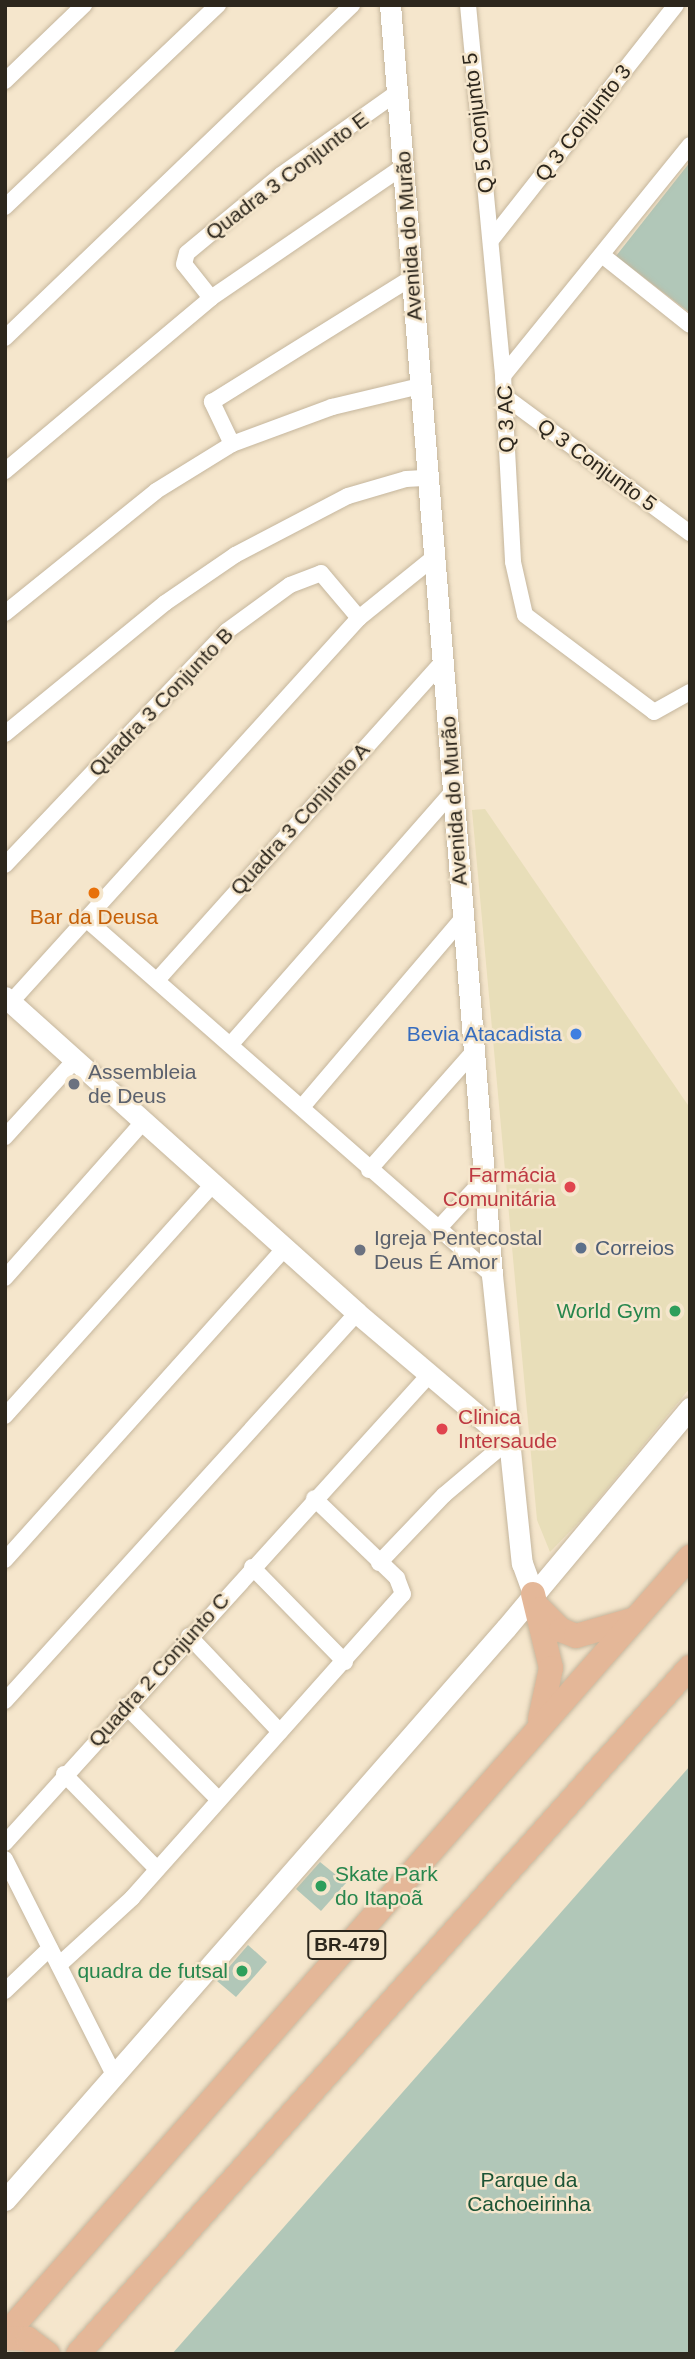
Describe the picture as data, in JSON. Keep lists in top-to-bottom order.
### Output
{
  "streets": {
    "main road": ["BR-479"],
    "street": [
      "Q 5 Conjunto 5",
      "Q 3 Conjunto 3",
      "Quadra 3 Conjunto E",
      "Avenida do Murão",
      "Q 3 AC",
      "Q 3 Conjunto 5",
      "Quadra 3 Conjunto B",
      "Quadra 3 Conjunto A",
      "Quadra 2 Conjunto C"
    ]
  },
  "crossings": [
    ["Q 5 Conjunto 5", "Q 3 Conjunto 3"],
    ["Q 5 Conjunto 5", "Q 3 AC"],
    ["Quadra 3 Conjunto E", "Avenida do Murão"],
    ["Avenida do Murão", "Quadra 3 Conjunto A"],
    ["Q 3 AC", "Q 3 Conjunto 5"]
  ],
  "parks": ["Parque da Cachoeirinha"],
  "places": [
    "Bar da Deusa",
    "Bevia Atacadista",
    "Assembleia de Deus",
    "Farmácia Comunitária",
    "Correios",
    "Igreja Pentecostal Deus É Amor",
    "World Gym",
    "Clinica Intersaude",
    "Skate Park do Itapoã",
    "quadra de futsal"
  ]
}
